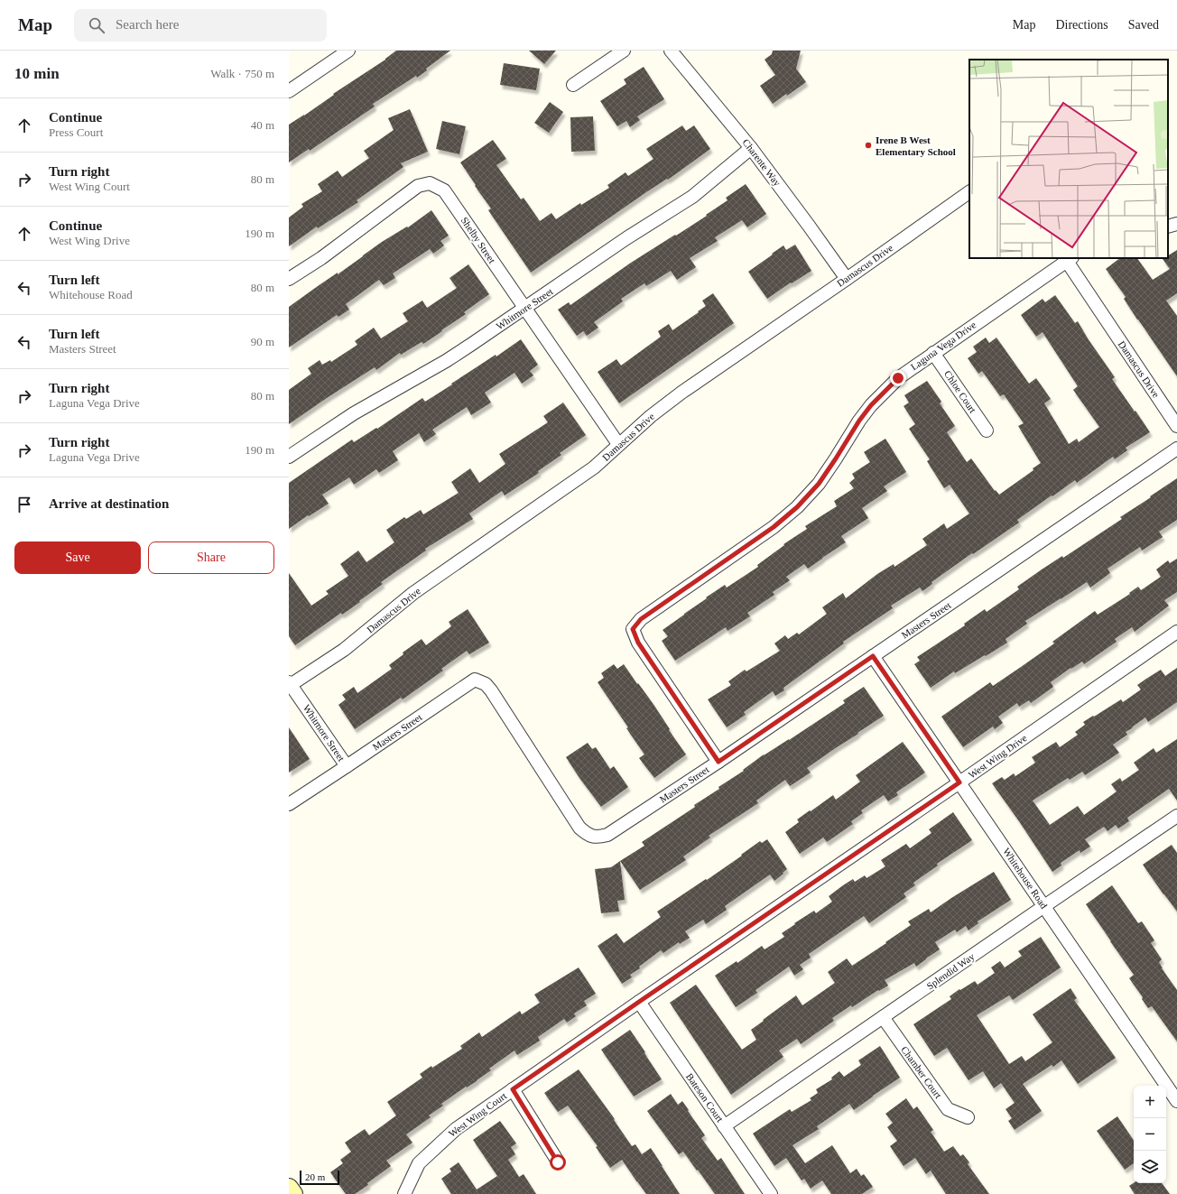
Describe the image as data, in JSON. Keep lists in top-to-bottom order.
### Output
{
  "streets": {
    "street": [
      "Charente Way",
      "Shelby Street",
      "Damascus Drive",
      "Whitmore Street",
      "Laguna Vega Drive",
      "Chloe Court",
      "Masters Street",
      "West Wing Drive",
      "Whitehouse Road",
      "Splendid Way",
      "Chamber Court",
      "Bateson Court",
      "West Wing Court"
    ]
  },
  "crossings": [
    ["Charente Way", "Damascus Drive"],
    ["Charente Way", "Whitmore Street"],
    ["Shelby Street", "Damascus Drive"],
    ["Shelby Street", "Whitmore Street"],
    ["Damascus Drive", "Whitmore Street"],
    ["Damascus Drive", "Laguna Vega Drive"],
    ["Whitmore Street", "Masters Street"],
    ["Laguna Vega Drive", "Chloe Court"],
    ["Laguna Vega Drive", "Masters Street"],
    ["Masters Street", "Whitehouse Road"],
    ["West Wing Drive", "Whitehouse Road"],
    ["West Wing Drive", "Bateson Court"],
    ["West Wing Drive", "West Wing Court"],
    ["Whitehouse Road", "Splendid Way"],
    ["Splendid Way", "Chamber Court"],
    ["Splendid Way", "Bateson Court"],
    ["Bateson Court", "West Wing Court"]
  ],
  "places": ["Irene B West Elementary School"],
  "scale_bar": "20 m",
  "page": {
    "header": "Map",
    "search": "Search here",
    "nav": ["Map", "Directions", "Saved"],
    "heading": ["10 min", "Walk · 750 m"],
    "list": [
      ["Continue", "Press Court", "40 m"],
      ["Turn right", "West Wing Court", "80 m"],
      ["Continue", "West Wing Drive", "190 m"],
      ["Turn left", "Whitehouse Road", "80 m"],
      ["Turn left", "Masters Street", "90 m"],
      ["Turn right", "Laguna Vega Drive", "80 m"],
      ["Turn right", "Laguna Vega Drive", "190 m"],
      "Arrive at destination"
    ],
    "buttons": ["Save", "Share"],
    "map_buttons": ["+", "−"],
    "scale": "20 m"
  }
}
